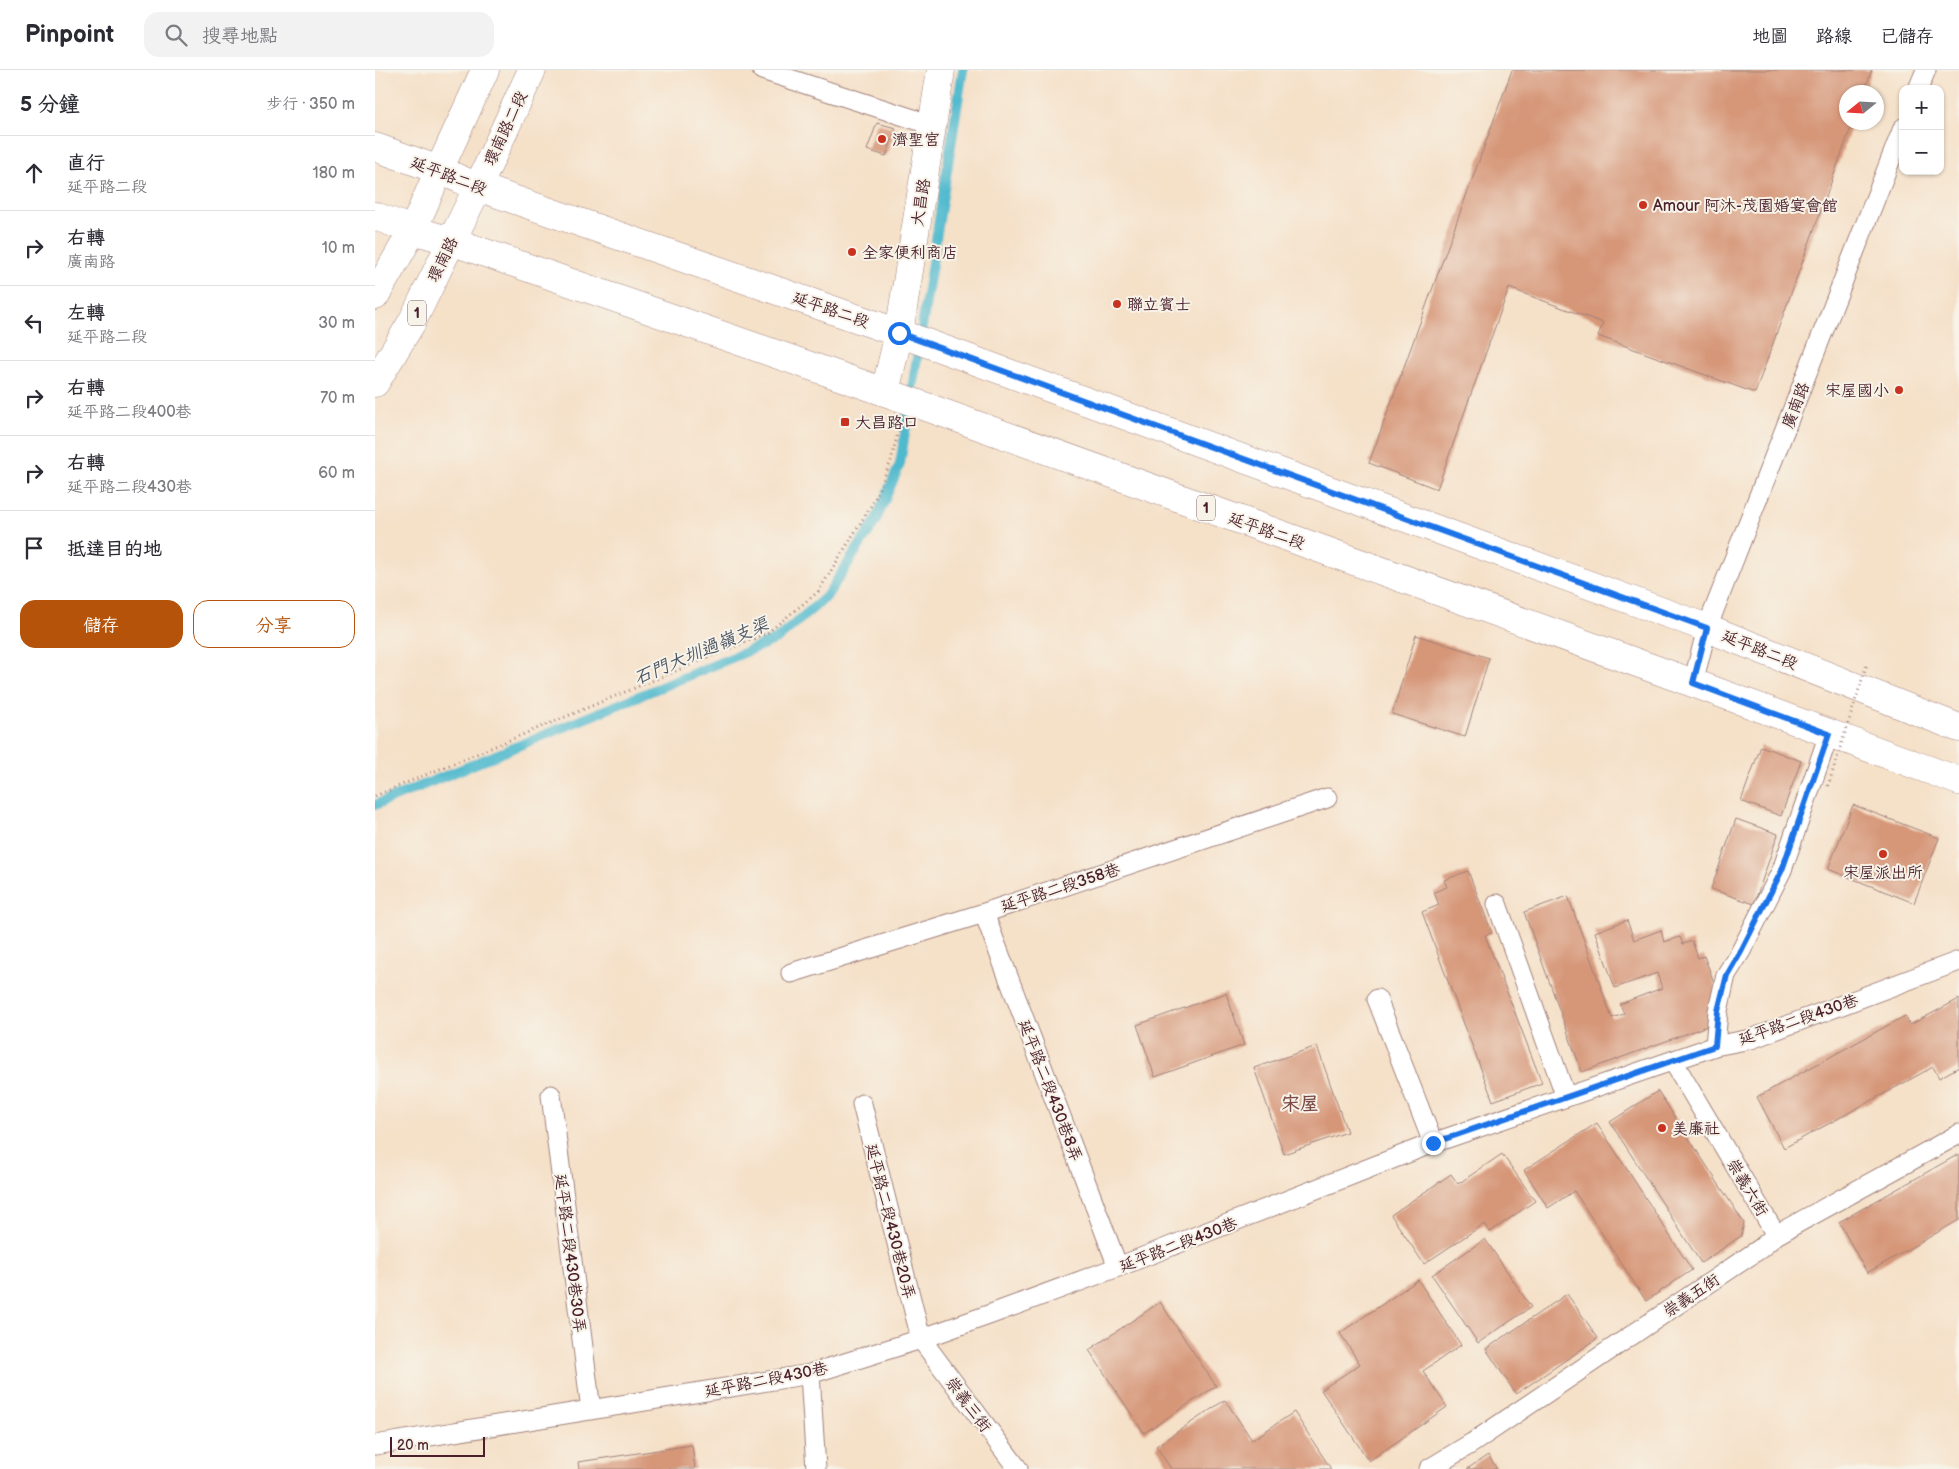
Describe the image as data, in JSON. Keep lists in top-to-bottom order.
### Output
{
  "streets": {
    "main road": [
      "環南路二段",
      "延平路二段",
      "大昌路",
      "環南路",
      "1"
    ],
    "lane": [
      "廣南路",
      "延平路二段358巷",
      "延平路二段430巷",
      "延平路二段430巷8弄",
      "崇義六街",
      "延平路二段430巷20弄",
      "延平路二段430巷30弄",
      "崇義五街",
      "崇義三街"
    ]
  },
  "crossings": [
    ["環南路二段", "延平路二段"],
    ["環南路二段", "環南路"],
    ["延平路二段", "大昌路"],
    ["延平路二段", "環南路"],
    ["延平路二段", "廣南路"],
    ["延平路二段358巷", "延平路二段430巷8弄"],
    ["延平路二段430巷", "延平路二段430巷8弄"],
    ["延平路二段430巷", "崇義六街"],
    ["延平路二段430巷", "延平路二段430巷20弄"],
    ["延平路二段430巷", "延平路二段430巷30弄"],
    ["延平路二段430巷", "崇義三街"],
    ["崇義六街", "崇義五街"],
    ["延平路二段430巷20弄", "崇義三街"]
  ],
  "districts": ["宋屋"],
  "water": ["石門大圳過嶺支渠"],
  "places": {
    "other": [
      "濟聖宮",
      "Amour 阿沐-茂園婚宴會館",
      "全家便利商店",
      "聯立賓士",
      "宋屋國小",
      "宋屋派出所",
      "美廉社"
    ],
    "transit": ["大昌路口"]
  },
  "scale_bar": "20 m",
  "north": "left",
  "page": {
    "header": "Pinpoint",
    "search": "搜尋地點",
    "nav": ["地圖", "路線", "已儲存"],
    "heading": ["5 分鐘", "步行 · 350 m"],
    "map_buttons": ["+", "−"],
    "list": [
      ["直行", "延平路二段", "180 m"],
      ["右轉", "廣南路", "10 m"],
      ["左轉", "延平路二段", "30 m"],
      ["右轉", "延平路二段400巷", "70 m"],
      ["右轉", "延平路二段430巷", "60 m"],
      "抵達目的地"
    ],
    "buttons": ["儲存", "分享"],
    "scale": "20 m"
  }
}
